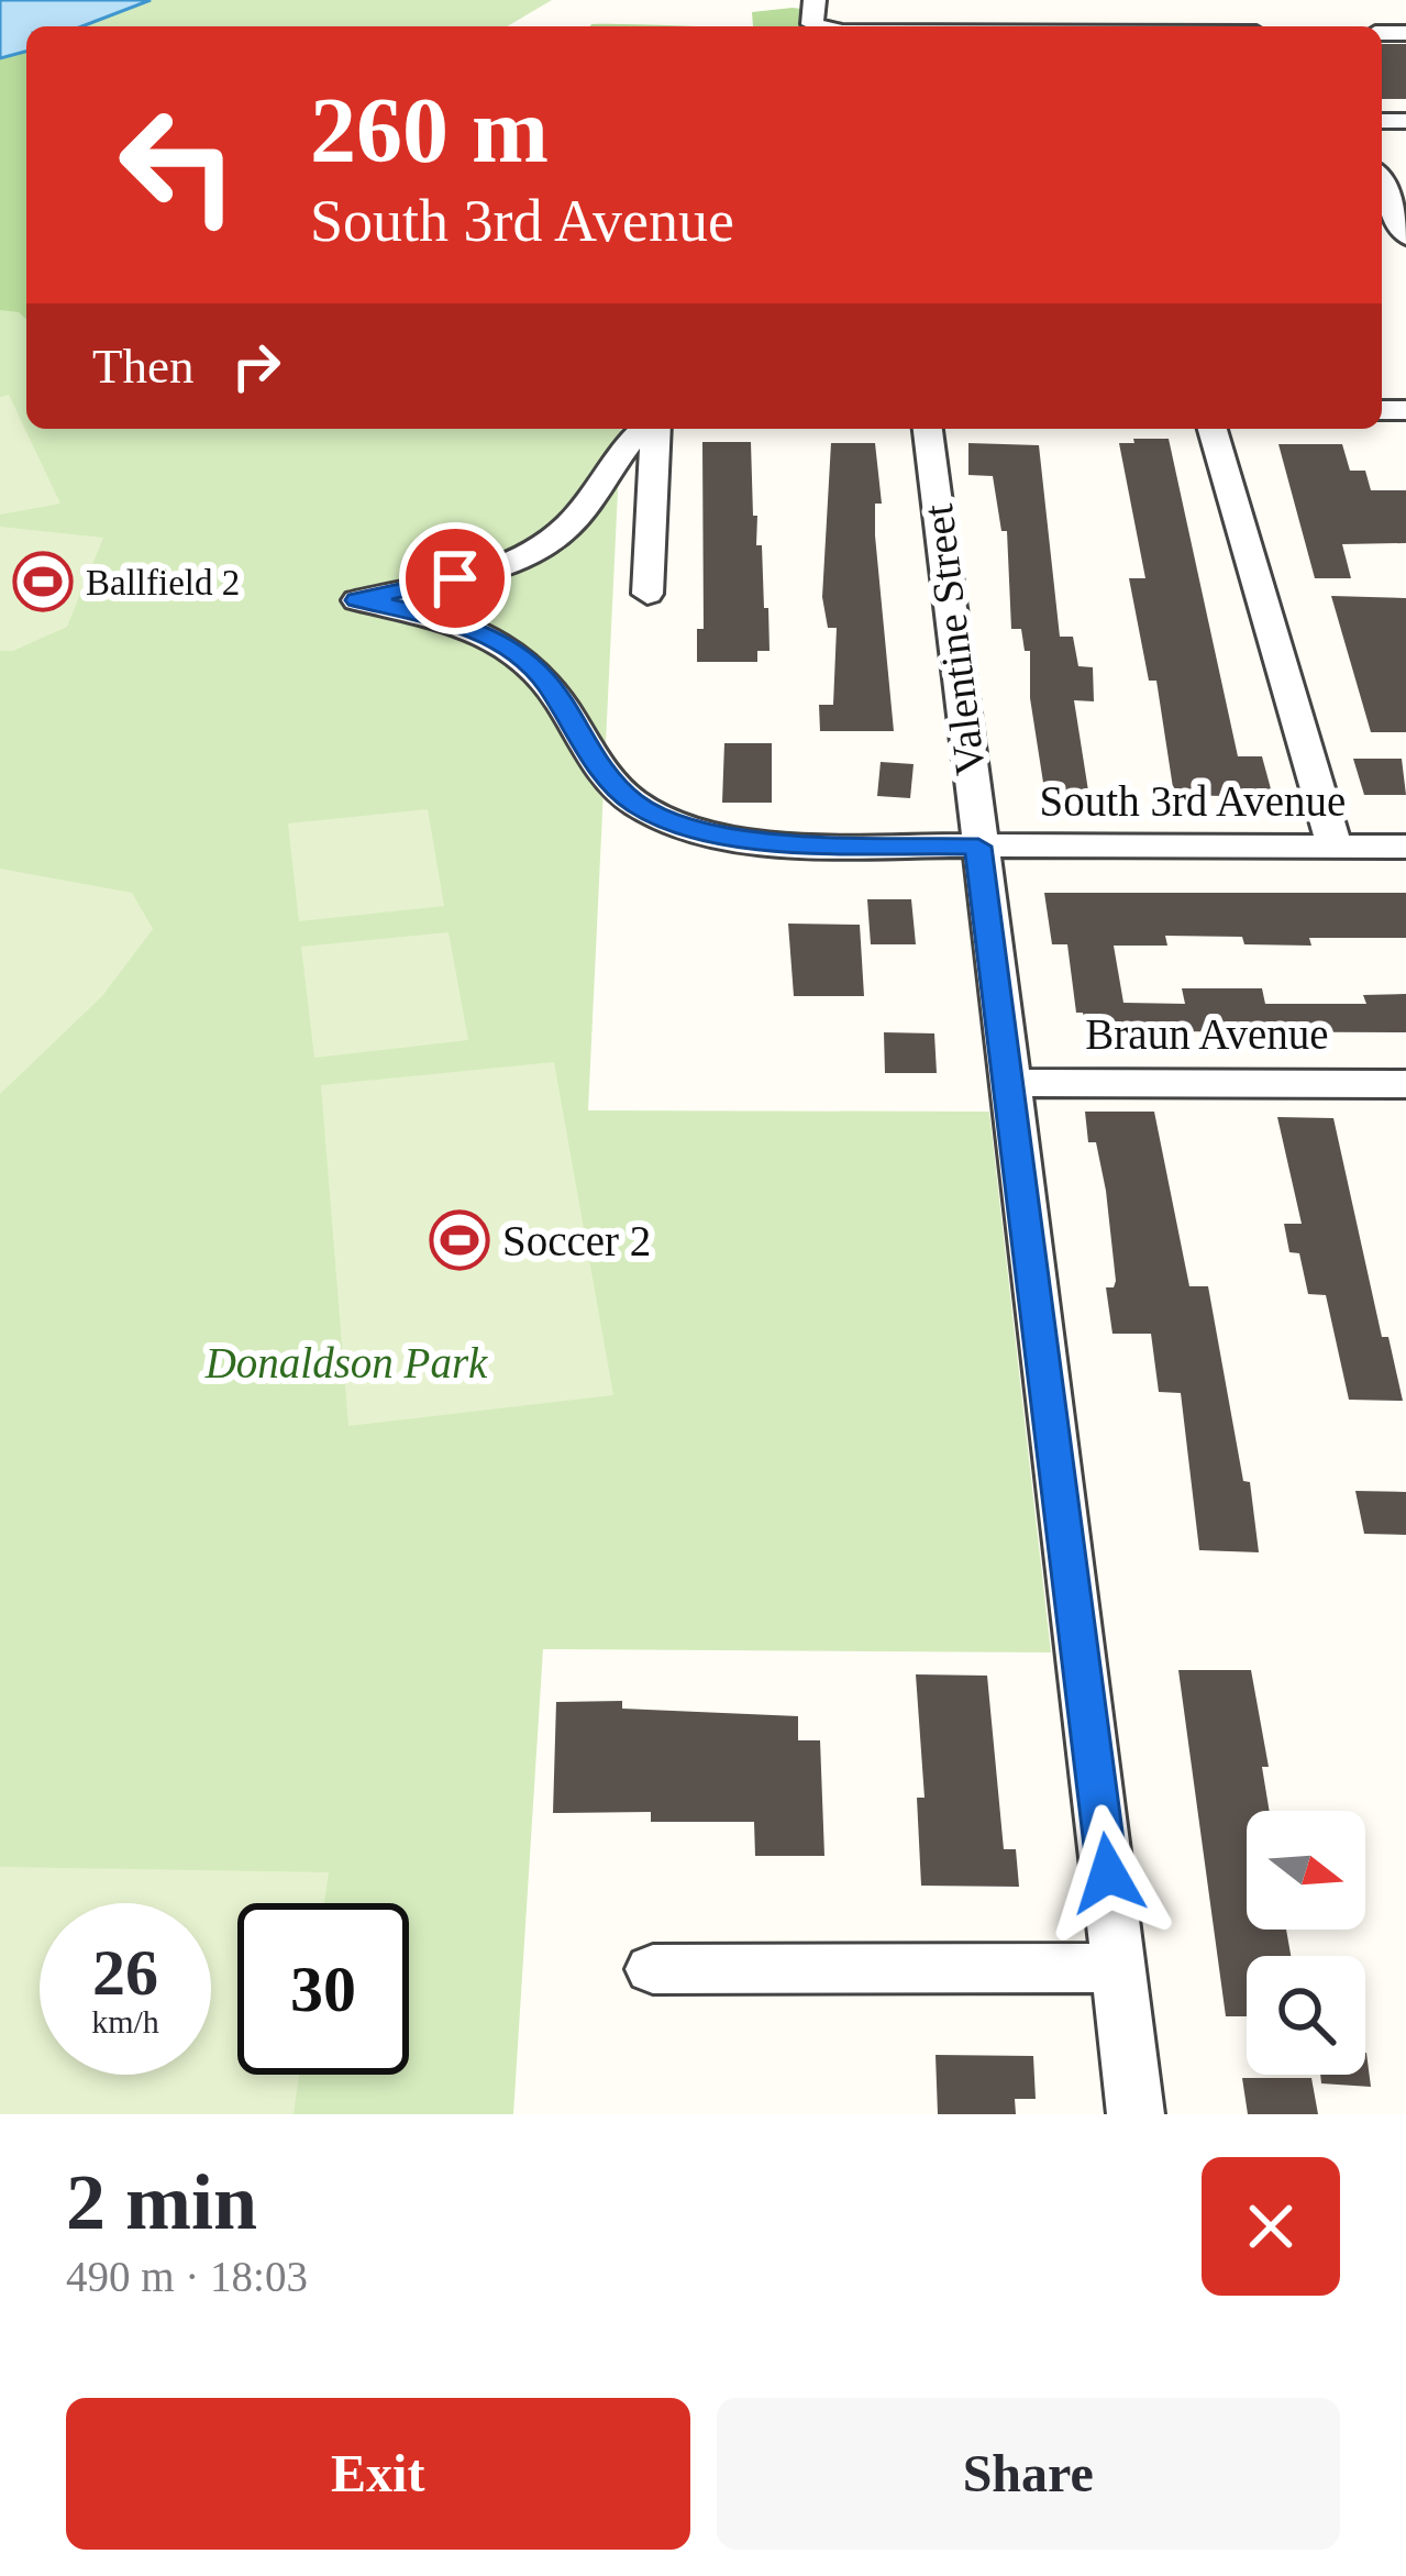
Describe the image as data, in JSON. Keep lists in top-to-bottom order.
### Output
{
  "streets": {
    "street": ["Valentine Street", "South 3rd Avenue", "Braun Avenue"]
  },
  "crossings": [
    ["Valentine Street", "South 3rd Avenue"],
    ["Valentine Street", "Braun Avenue"]
  ],
  "parks": ["Donaldson Park"],
  "places": {
    "sports": ["Ballfield 2", "Soccer 2"]
  },
  "north": "right",
  "page": {
    "turn": ["260 m", "South 3rd Avenue"],
    "then": "Then",
    "speed": "26 km/h",
    "limit": "30",
    "heading": ["2 min", "490 m · 18:03"],
    "buttons": ["Exit", "Share"]
  }
}
